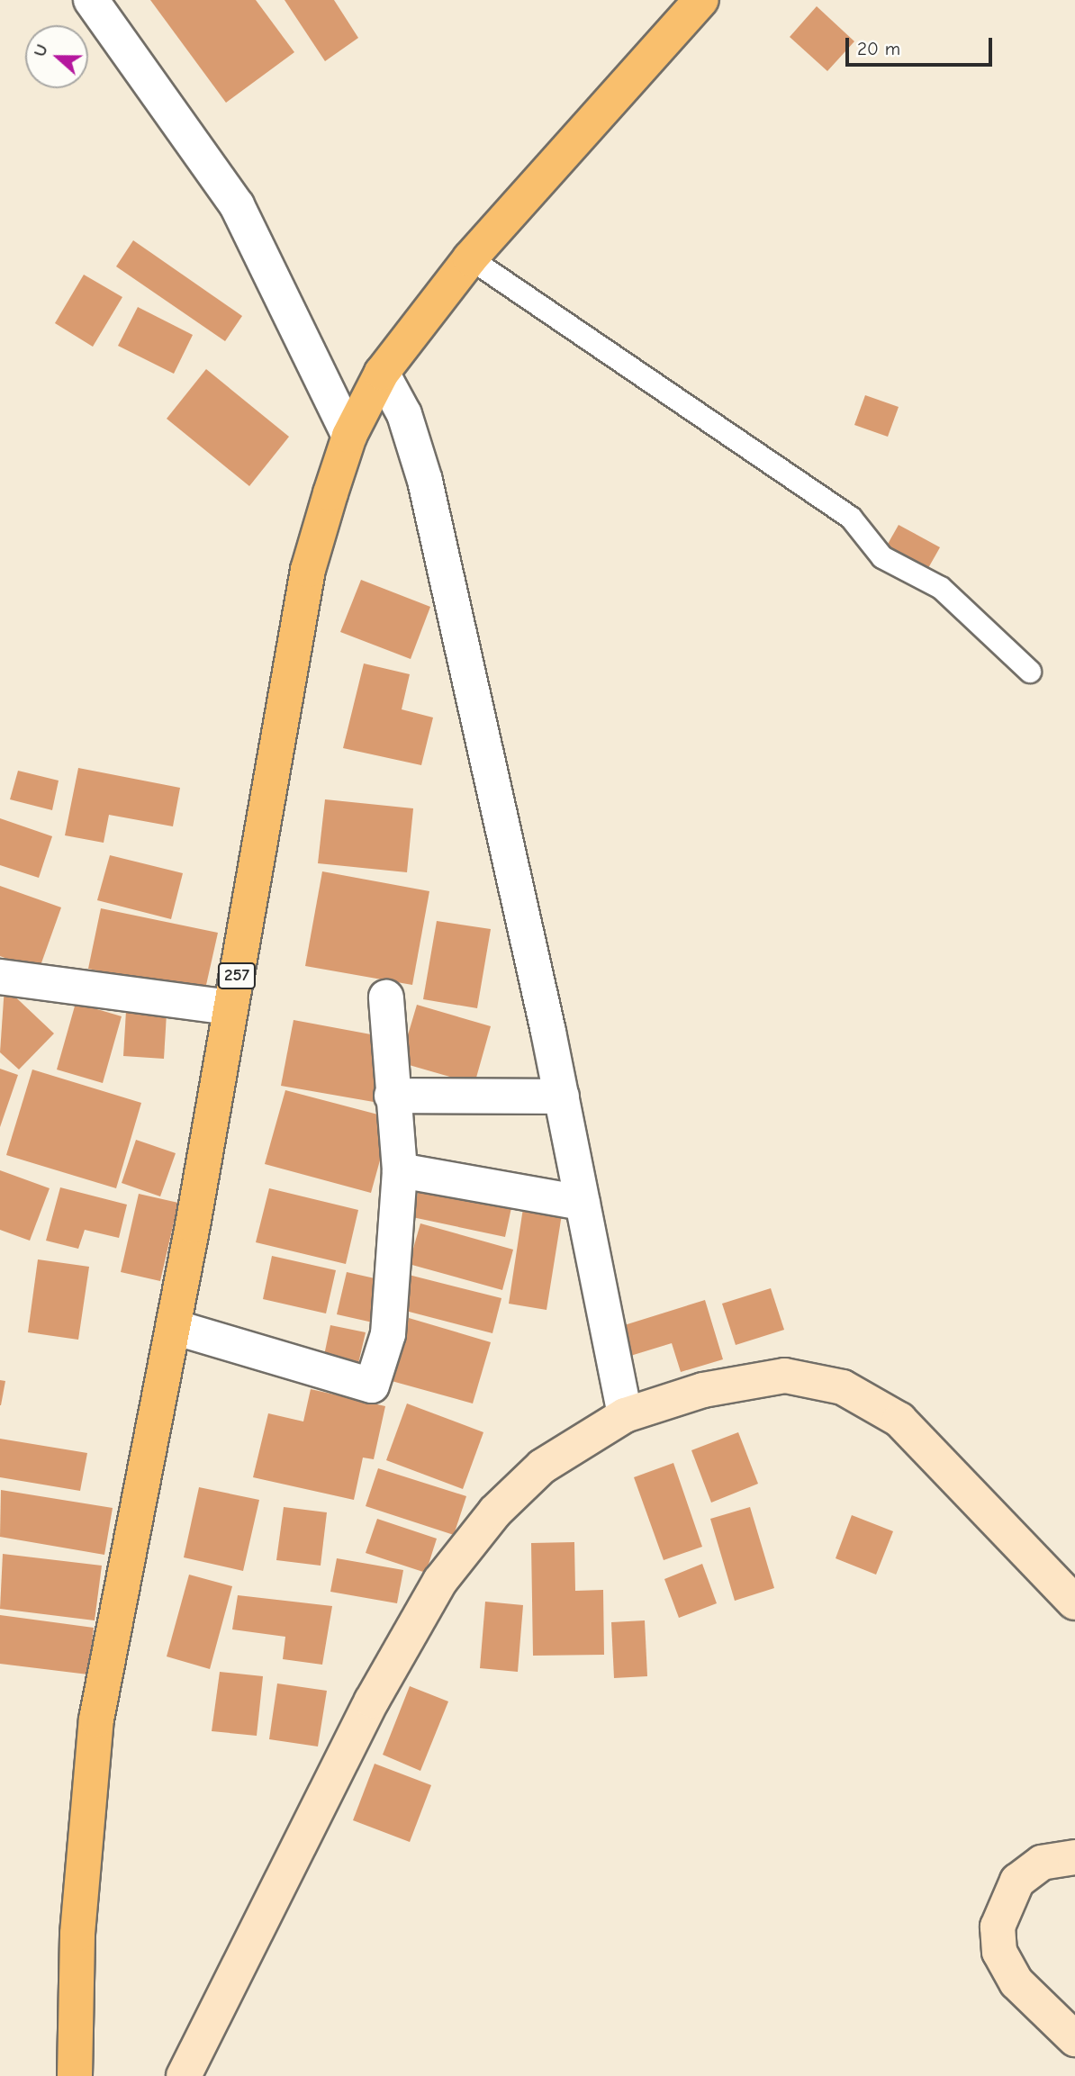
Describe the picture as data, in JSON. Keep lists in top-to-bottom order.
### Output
{
  "streets": {
    "main road": ["257"]
  },
  "scale_bar": "20 m",
  "north": "left"
}
